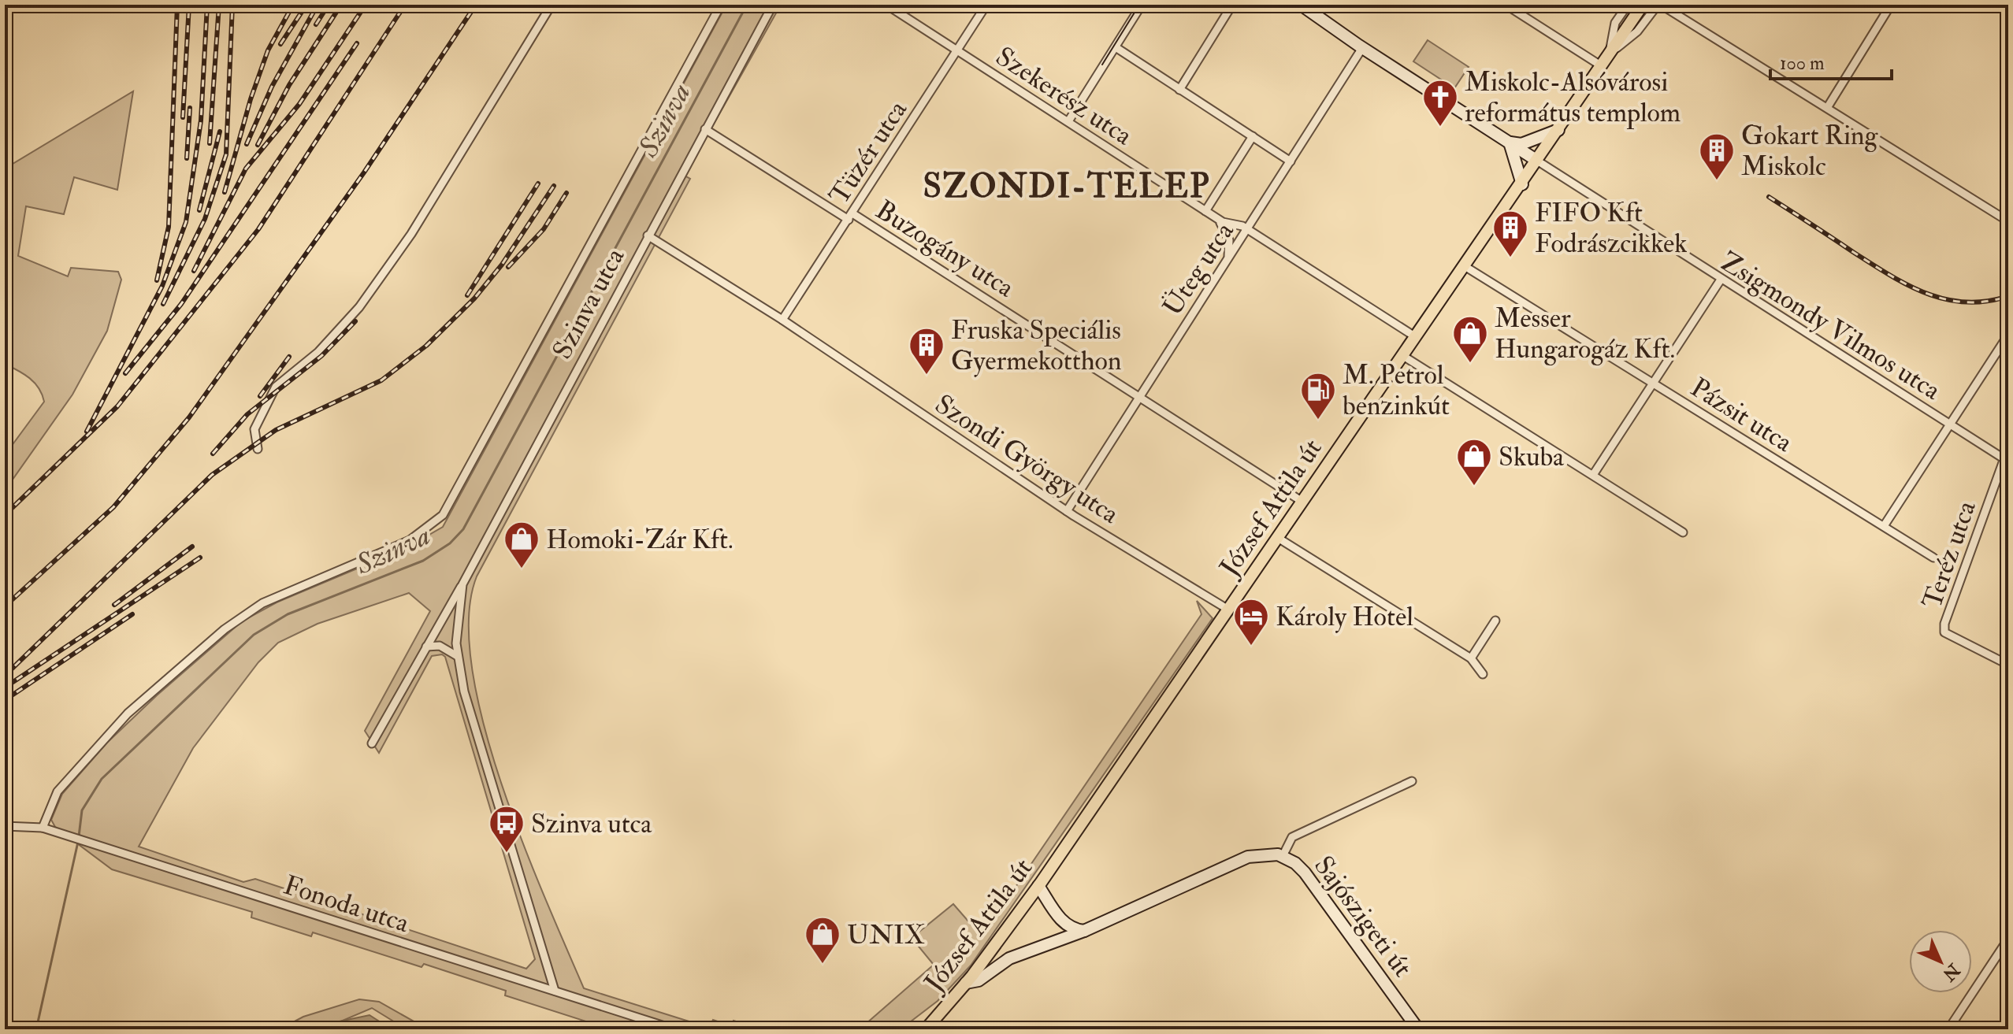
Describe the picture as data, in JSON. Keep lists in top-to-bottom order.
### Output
{
  "streets": {
    "main road": ["József Attila út", "Sajószigeti út"],
    "street": [
      "Szekerész utca",
      "Tüzér utca",
      "Buzogány utca",
      "Üteg utca",
      "Szinva utca",
      "Zsigmondy Vilmos utca",
      "Pázsit utca",
      "Szondi György utca",
      "Teréz utca",
      "Fonoda utca"
    ]
  },
  "crossings": [
    ["Szekerész utca", "Tüzér utca"],
    ["Szekerész utca", "Üteg utca"],
    ["Szekerész utca", "József Attila út"],
    ["Tüzér utca", "Buzogány utca"],
    ["Tüzér utca", "Szondi György utca"],
    ["Buzogány utca", "Üteg utca"],
    ["Buzogány utca", "Szinva utca"],
    ["Buzogány utca", "József Attila út"],
    ["Üteg utca", "Szondi György utca"],
    ["Szinva utca", "Szondi György utca"],
    ["Szinva utca", "Fonoda utca"],
    ["Zsigmondy Vilmos utca", "József Attila út"],
    ["Zsigmondy Vilmos utca", "Teréz utca"],
    ["Pázsit utca", "József Attila út"],
    ["Szondi György utca", "József Attila út"],
    ["József Attila út", "Sajószigeti út"]
  ],
  "districts": ["SZONDI-TELEP"],
  "water": ["Szinva"],
  "places": {
    "church": ["Miskolc-Alsóvárosi református templom"],
    "building": ["Gokart Ring Miskolc", "FIFO Kft Fodrászcikkek", "Fruska Speciális Gyermekotthon"],
    "shop": [
      "Messer Hungarogáz Kft.",
      "Skuba",
      "Homoki-Zár Kft.",
      "UNIX"
    ],
    "fuel station": ["M. Petrol benzinkút"],
    "hotel": ["Károly Hotel"],
    "bus stop": ["Szinva utca"]
  },
  "scale_bar": "100 m",
  "north": "bottom right"
}
